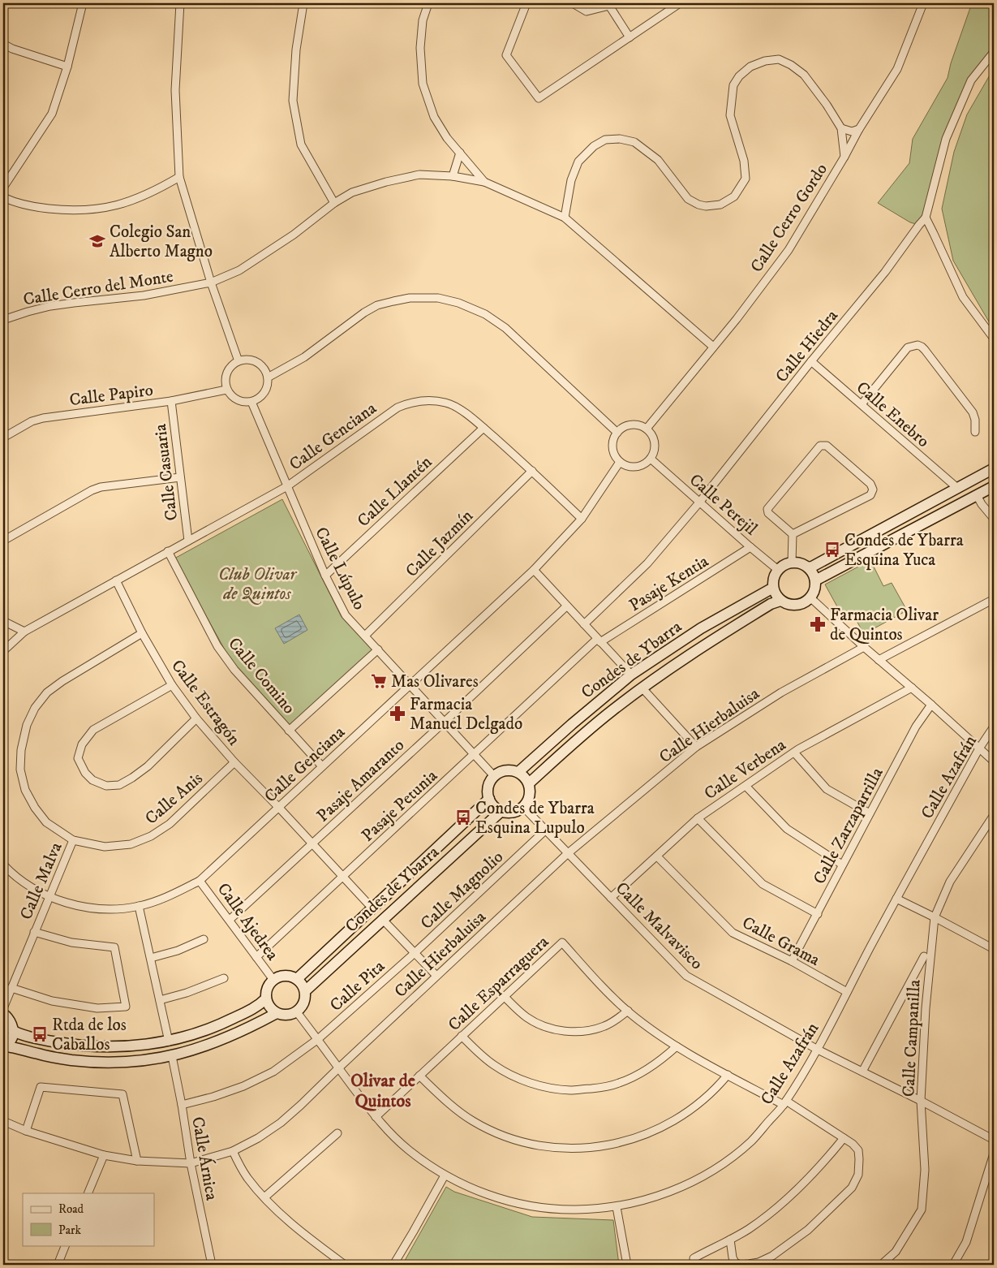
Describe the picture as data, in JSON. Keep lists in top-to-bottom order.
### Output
{
  "streets": {
    "main road": ["Condes de Ybarra"],
    "street": [
      "Calle Cerro Gordo",
      "Calle Cerro del Monte",
      "Calle Hiedra",
      "Calle Papiro",
      "Calle Enebro",
      "Calle Genciana",
      "Calle Casuaria",
      "Calle Llantén",
      "Calle Perejil",
      "Calle Jazmín",
      "Calle Lúpulo",
      "Pasaje Kentia",
      "Calle Comino",
      "Calle Estragón",
      "Calle Hierbaluisa",
      "Calle Verbena",
      "Calle Azafrán",
      "Pasaje Amaranto",
      "Calle Anis",
      "Pasaje Petunia",
      "Calle Zarzaparrilla",
      "Calle Malva",
      "Calle Magnolio",
      "Calle Ajedrea",
      "Calle Malvavisco",
      "Calle Grama",
      "Calle Esparraguera",
      "Calle Pita",
      "Calle Campanilla",
      "Calle Árnica"
    ]
  },
  "crossings": [
    ["Calle Cerro Gordo", "Calle Genciana"],
    ["Calle Cerro Gordo", "Calle Perejil"],
    ["Calle Hiedra", "Calle Enebro"],
    ["Calle Hiedra", "Calle Perejil"],
    ["Calle Papiro", "Calle Casuaria"],
    ["Calle Papiro", "Calle Lúpulo"],
    ["Calle Genciana", "Calle Casuaria"],
    ["Calle Genciana", "Calle Llantén"],
    ["Calle Genciana", "Calle Perejil"],
    ["Calle Genciana", "Calle Jazmín"],
    ["Calle Genciana", "Calle Lúpulo"],
    ["Calle Genciana", "Calle Comino"],
    ["Calle Genciana", "Calle Estragón"],
    ["Calle Genciana", "Calle Malva"],
    ["Calle Genciana", "Calle Ajedrea"],
    ["Calle Llantén", "Calle Lúpulo"],
    ["Calle Perejil", "Pasaje Kentia"],
    ["Calle Perejil", "Condes de Ybarra"],
    ["Calle Jazmín", "Calle Lúpulo"],
    ["Calle Lúpulo", "Pasaje Kentia"],
    ["Calle Lúpulo", "Condes de Ybarra"],
    ["Calle Lúpulo", "Pasaje Amaranto"],
    ["Calle Lúpulo", "Pasaje Petunia"],
    ["Calle Lúpulo", "Calle Malvavisco"],
    ["Pasaje Kentia", "Pasaje Petunia"],
    ["Condes de Ybarra", "Calle Estragón"],
    ["Condes de Ybarra", "Calle Azafrán"],
    ["Condes de Ybarra", "Calle Ajedrea"],
    ["Condes de Ybarra", "Calle Malvavisco"],
    ["Calle Estragón", "Pasaje Amaranto"],
    ["Calle Estragón", "Calle Anis"],
    ["Calle Estragón", "Pasaje Petunia"],
    ["Calle Hierbaluisa", "Calle Azafrán"],
    ["Calle Hierbaluisa", "Calle Malvavisco"],
    ["Calle Hierbaluisa", "Calle Árnica"],
    ["Calle Verbena", "Calle Malvavisco"],
    ["Calle Verbena", "Calle Grama"],
    ["Calle Azafrán", "Calle Ajedrea"],
    ["Calle Azafrán", "Calle Malvavisco"],
    ["Calle Azafrán", "Calle Grama"],
    ["Calle Azafrán", "Calle Esparraguera"],
    ["Calle Azafrán", "Calle Pita"],
    ["Pasaje Amaranto", "Calle Ajedrea"],
    ["Calle Anis", "Calle Malva"],
    ["Pasaje Petunia", "Calle Ajedrea"],
    ["Calle Zarzaparrilla", "Calle Grama"],
    ["Calle Magnolio", "Calle Malvavisco"],
    ["Calle Magnolio", "Calle Pita"],
    ["Calle Malvavisco", "Calle Campanilla"],
    ["Calle Pita", "Calle Árnica"]
  ],
  "districts": ["Olivar de Quintos"],
  "parks": ["Club Olivar de Quintos"],
  "places": {
    "school or university": ["Colegio San Alberto Magno"],
    "bus stop": ["Condes de Ybarra Esquina Yuca", "Condes de Ybarra Esquina Lupulo", "Rtda de los Caballos"],
    "pharmacy": ["Farmacia Olivar de Quintos", "Farmacia Manuel Delgado"],
    "supermarket": ["Mas Olivares"]
  },
  "legend": ["Road", "Park"]
}
